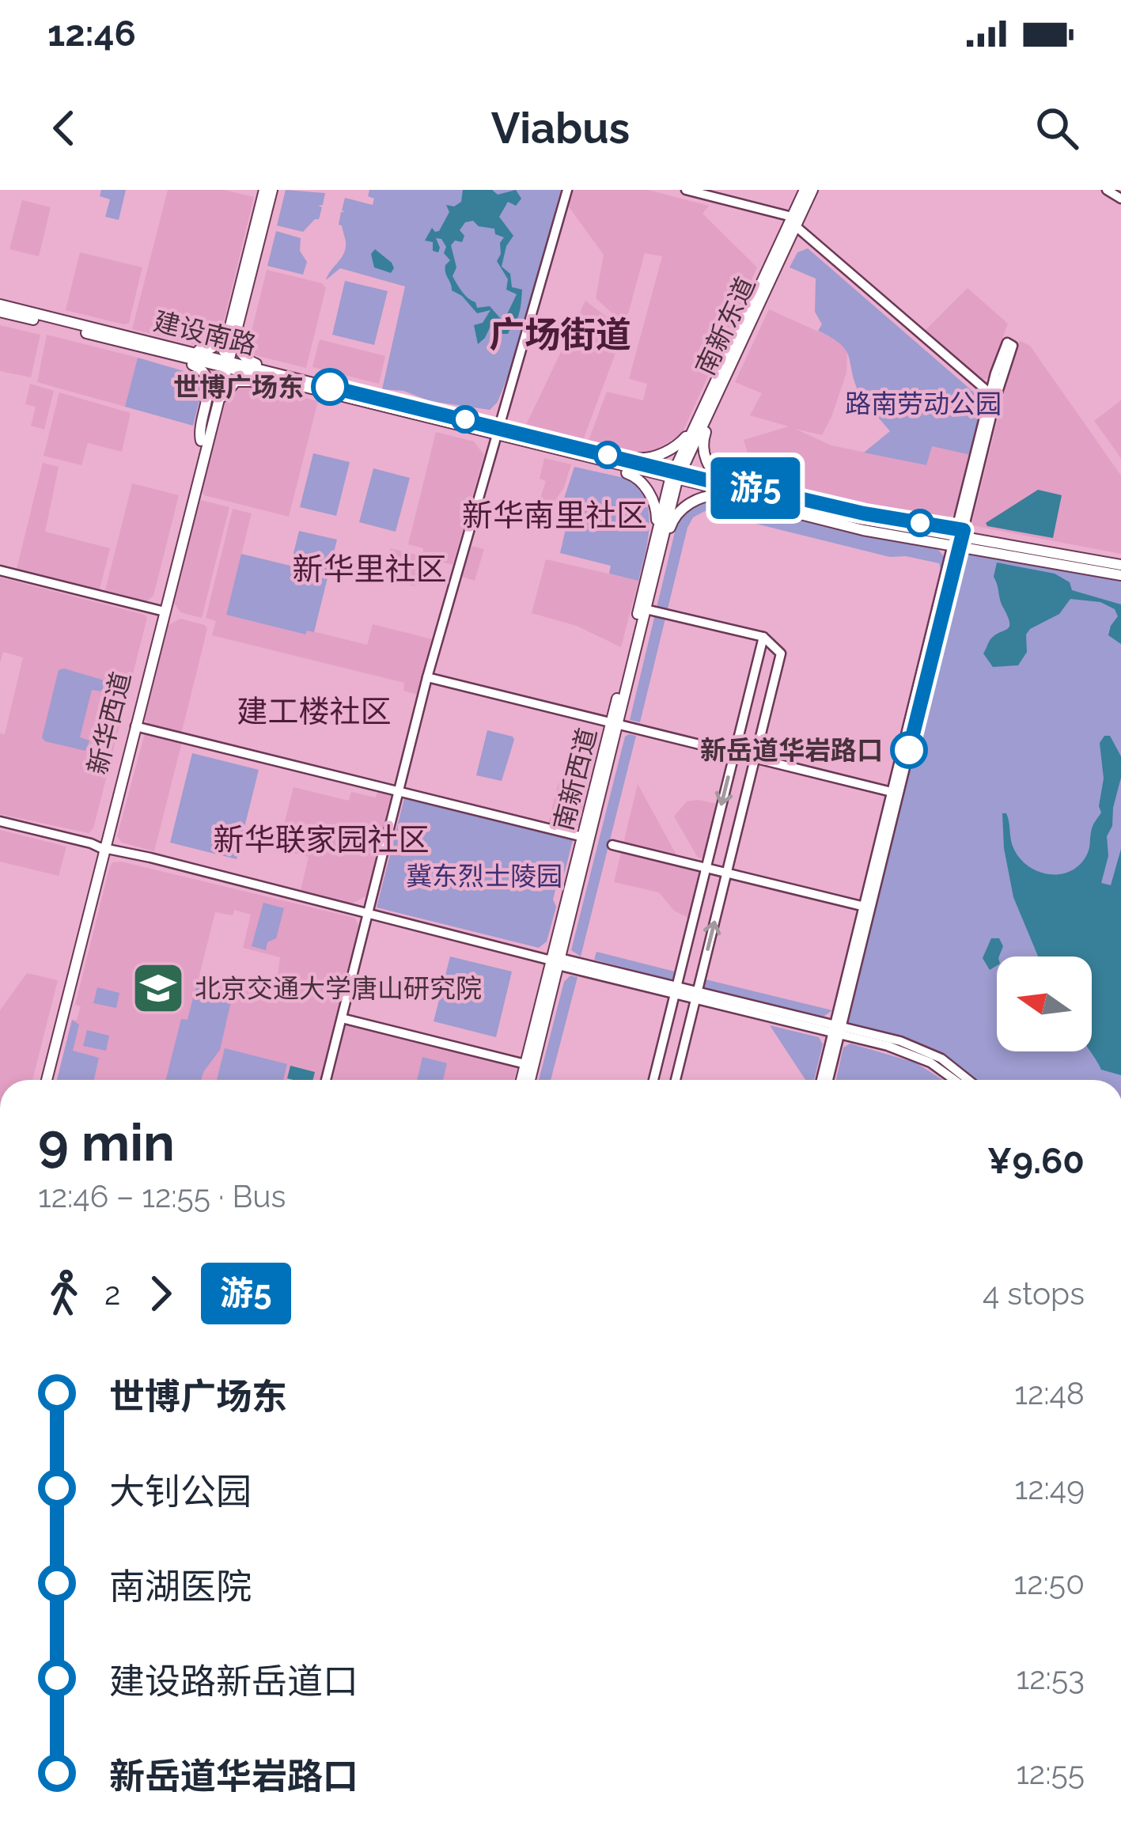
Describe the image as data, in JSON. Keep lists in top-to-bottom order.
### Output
{
  "streets": {
    "main road": [
      "南新东道",
      "建设南路",
      "新华西道",
      "南新西道"
    ]
  },
  "crossings": [
    ["南新东道", "建设南路"],
    ["南新东道", "南新西道"],
    ["建设南路", "新华西道"],
    ["建设南路", "南新西道"]
  ],
  "districts": [
    "广场街道",
    "新华南里社区",
    "新华里社区",
    "建工楼社区",
    "新华联家园社区"
  ],
  "parks": ["路南劳动公园", "冀东烈士陵园"],
  "places": {
    "other": ["世博广场东", "新岳道华岩路口"],
    "school or university": ["北京交通大学唐山研究院"]
  },
  "lines": ["bus line 游5"],
  "north": "left",
  "page": {
    "status": "12:46",
    "header": "Viabus",
    "on_map": "游5",
    "heading": ["9 min", "12:46 – 12:55 · Bus", "¥9.60"],
    "legs": ["2", "游5", "4 stops"],
    "list": [
      {
        "name": "世博广场东",
        "value": "12:48"
      },
      {
        "name": "大钊公园",
        "value": "12:49"
      },
      {
        "name": "南湖医院",
        "value": "12:50"
      },
      {
        "name": "建设路新岳道口",
        "value": "12:53"
      },
      {
        "name": "新岳道华岩路口",
        "value": "12:55"
      }
    ]
  }
}
